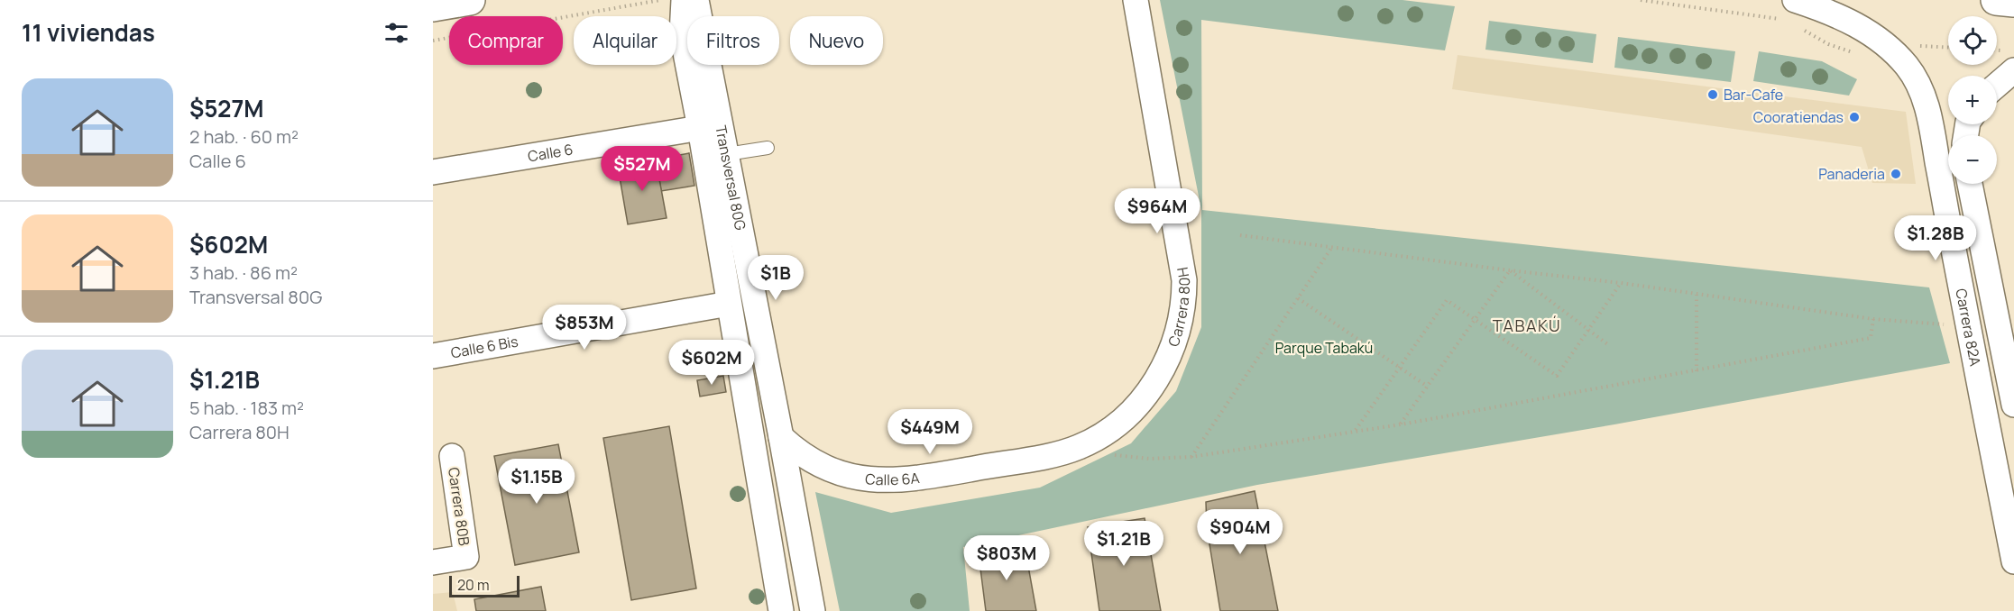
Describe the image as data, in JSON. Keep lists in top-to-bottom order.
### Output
{
  "streets": {
    "street": [
      "Calle 6",
      "Transversal 80G",
      "Carrera 80H",
      "Carrera 82A",
      "Calle 6 Bis",
      "Calle 6A",
      "Carrera 80B"
    ]
  },
  "crossings": [
    ["Calle 6", "Transversal 80G"],
    ["Transversal 80G", "Calle 6 Bis"],
    ["Transversal 80G", "Calle 6A"],
    ["Carrera 80H", "Calle 6A"]
  ],
  "districts": ["TABAKÚ"],
  "parks": ["Parque Tabakú"],
  "places": ["Bar-Cafe", "Cooratiendas", "Panaderia"],
  "scale_bar": "20 m",
  "page": {
    "heading": "11 viviendas",
    "map_buttons": ["+", "−"],
    "chip": [
      "Comprar",
      "Alquilar",
      "Filtros",
      "Nuevo"
    ],
    "list": [
      {
        "name": "$527M",
        "note": "2 hab. · 60 m² · Calle 6"
      },
      {
        "name": "$602M",
        "note": "3 hab. · 86 m² · Transversal 80G"
      },
      {
        "name": "$1.21B",
        "note": "5 hab. · 183 m² · Carrera 80H"
      }
    ],
    "price": [
      "$527M",
      "$964M",
      "$1.28B",
      "$1B",
      "$853M",
      "$602M",
      "$449M",
      "$1.15B",
      "$904M",
      "$1.21B",
      "$803M"
    ],
    "scale": "20 m"
  }
}
